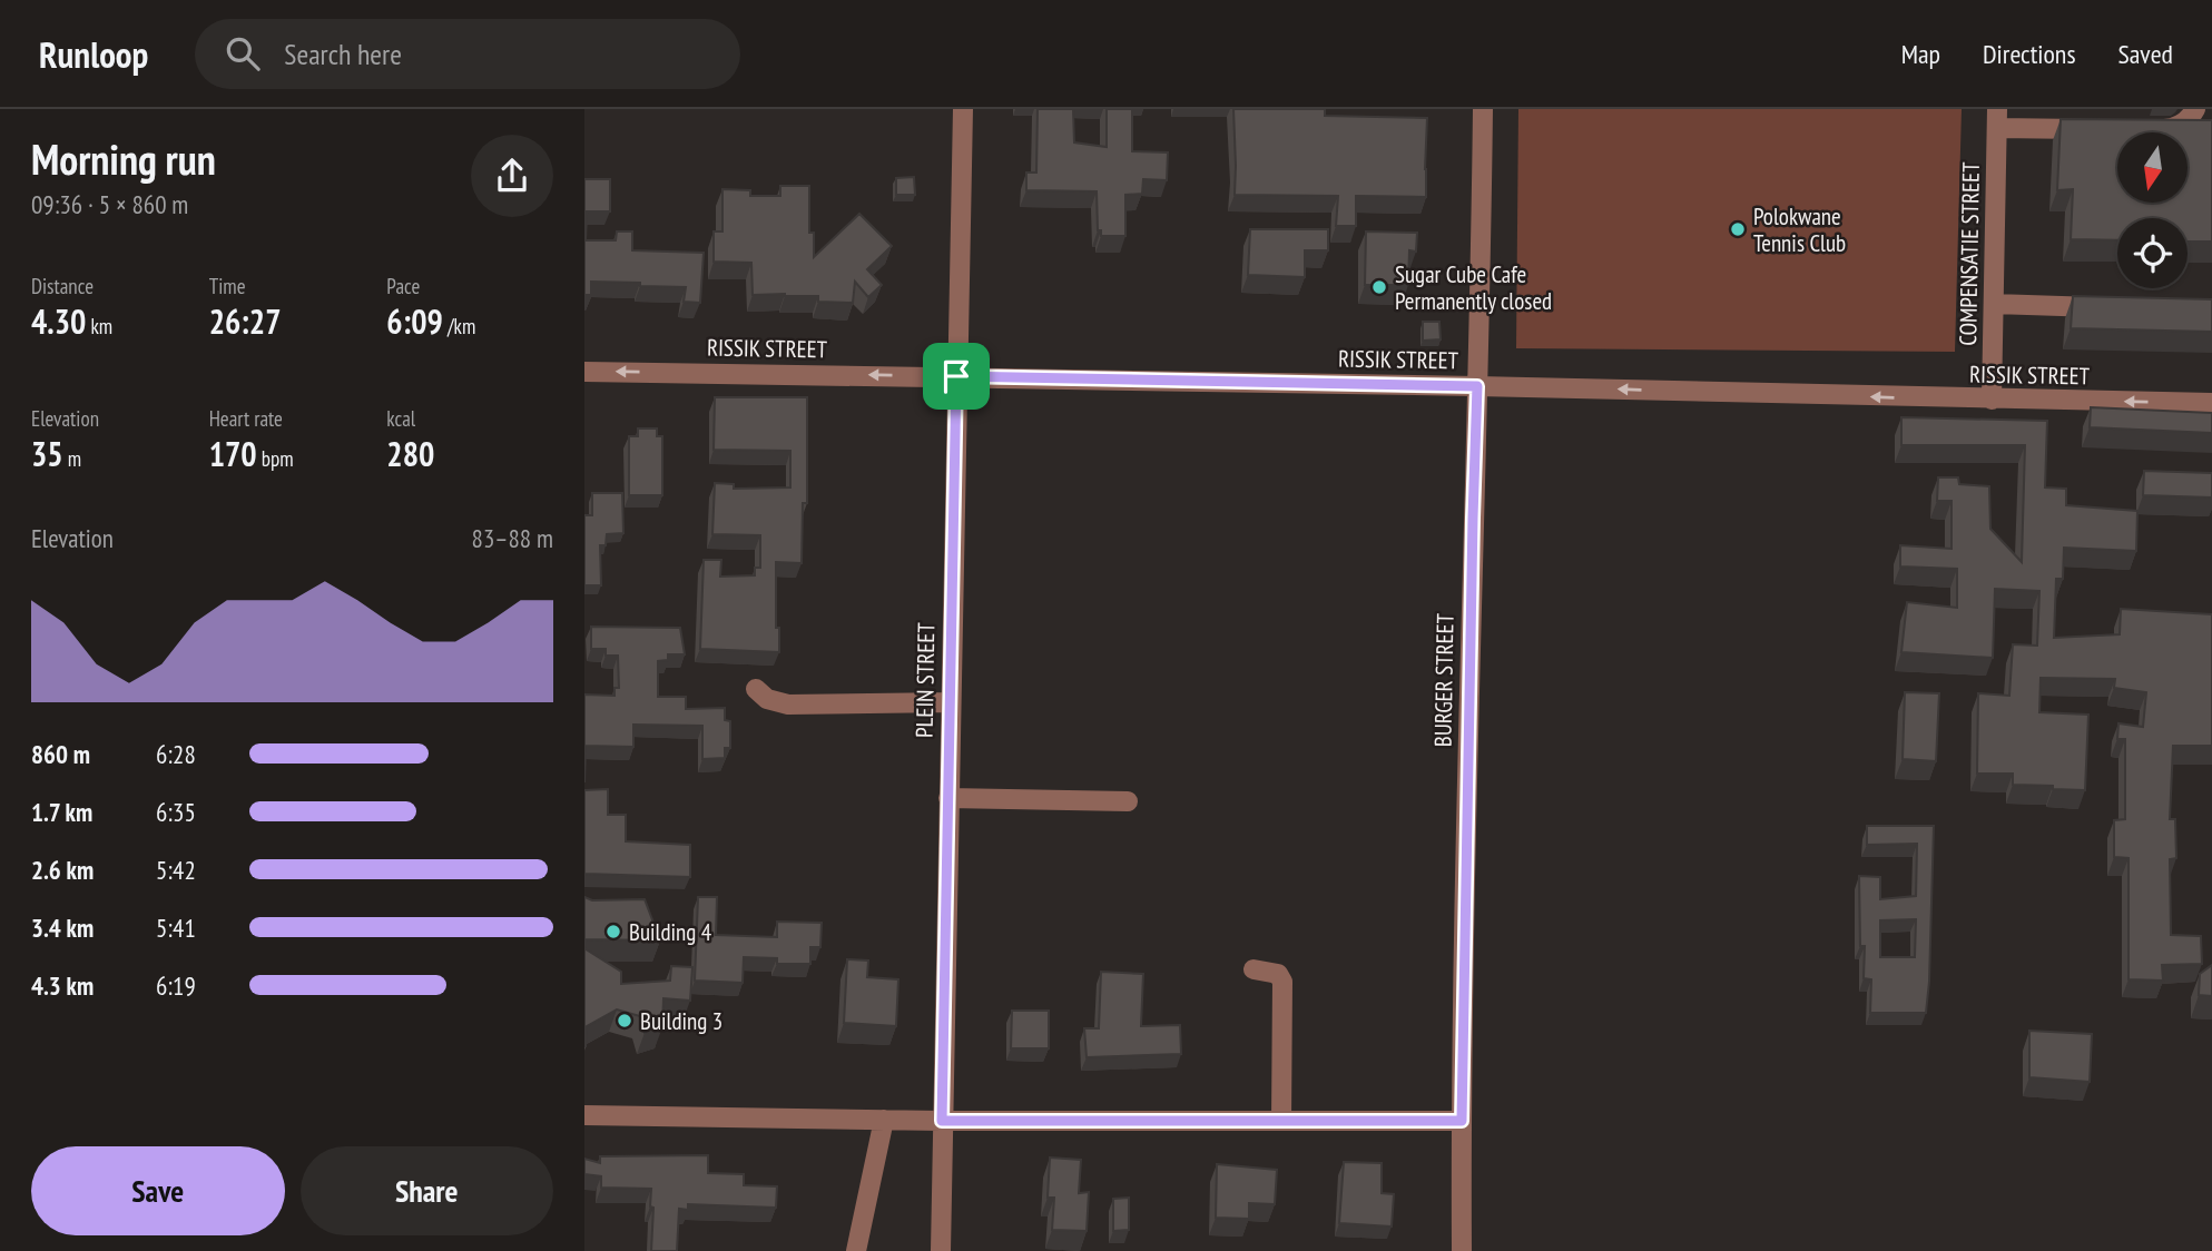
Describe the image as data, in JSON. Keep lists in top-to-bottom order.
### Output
{
  "streets": {
    "street": [
      "COMPENSATIE STREET",
      "RISSIK STREET",
      "PLEIN STREET",
      "BURGER STREET"
    ]
  },
  "crossings": [
    ["COMPENSATIE STREET", "RISSIK STREET"],
    ["RISSIK STREET", "PLEIN STREET"],
    ["RISSIK STREET", "BURGER STREET"]
  ],
  "one_way": ["RISSIK STREET"],
  "places": [
    "Polokwane Tennis Club",
    "Sugar Cube Cafe Permanently closed",
    "Building 4",
    "Building 3"
  ],
  "north": "bottom",
  "page": {
    "header": "Runloop",
    "search": "Search here",
    "nav": ["Map", "Directions", "Saved"],
    "heading": ["Morning run", "09:36 · 5 × 860 m"],
    "stats": [
      ["Distance", "4.30 km"],
      ["Time", "26:27"],
      ["Pace", "6:09 /km"],
      ["Elevation", "35 m"],
      ["Heart rate", "170 bpm"],
      ["kcal", "280"]
    ],
    "chart": ["Elevation", "83–88 m"],
    "list": [
      {
        "name": "860 m",
        "note": "6:28"
      },
      {
        "name": "1.7 km",
        "note": "6:35"
      },
      {
        "name": "2.6 km",
        "note": "5:42"
      },
      {
        "name": "3.4 km",
        "note": "5:41"
      },
      {
        "name": "4.3 km",
        "note": "6:19"
      }
    ],
    "buttons": ["Save", "Share"]
  }
}
